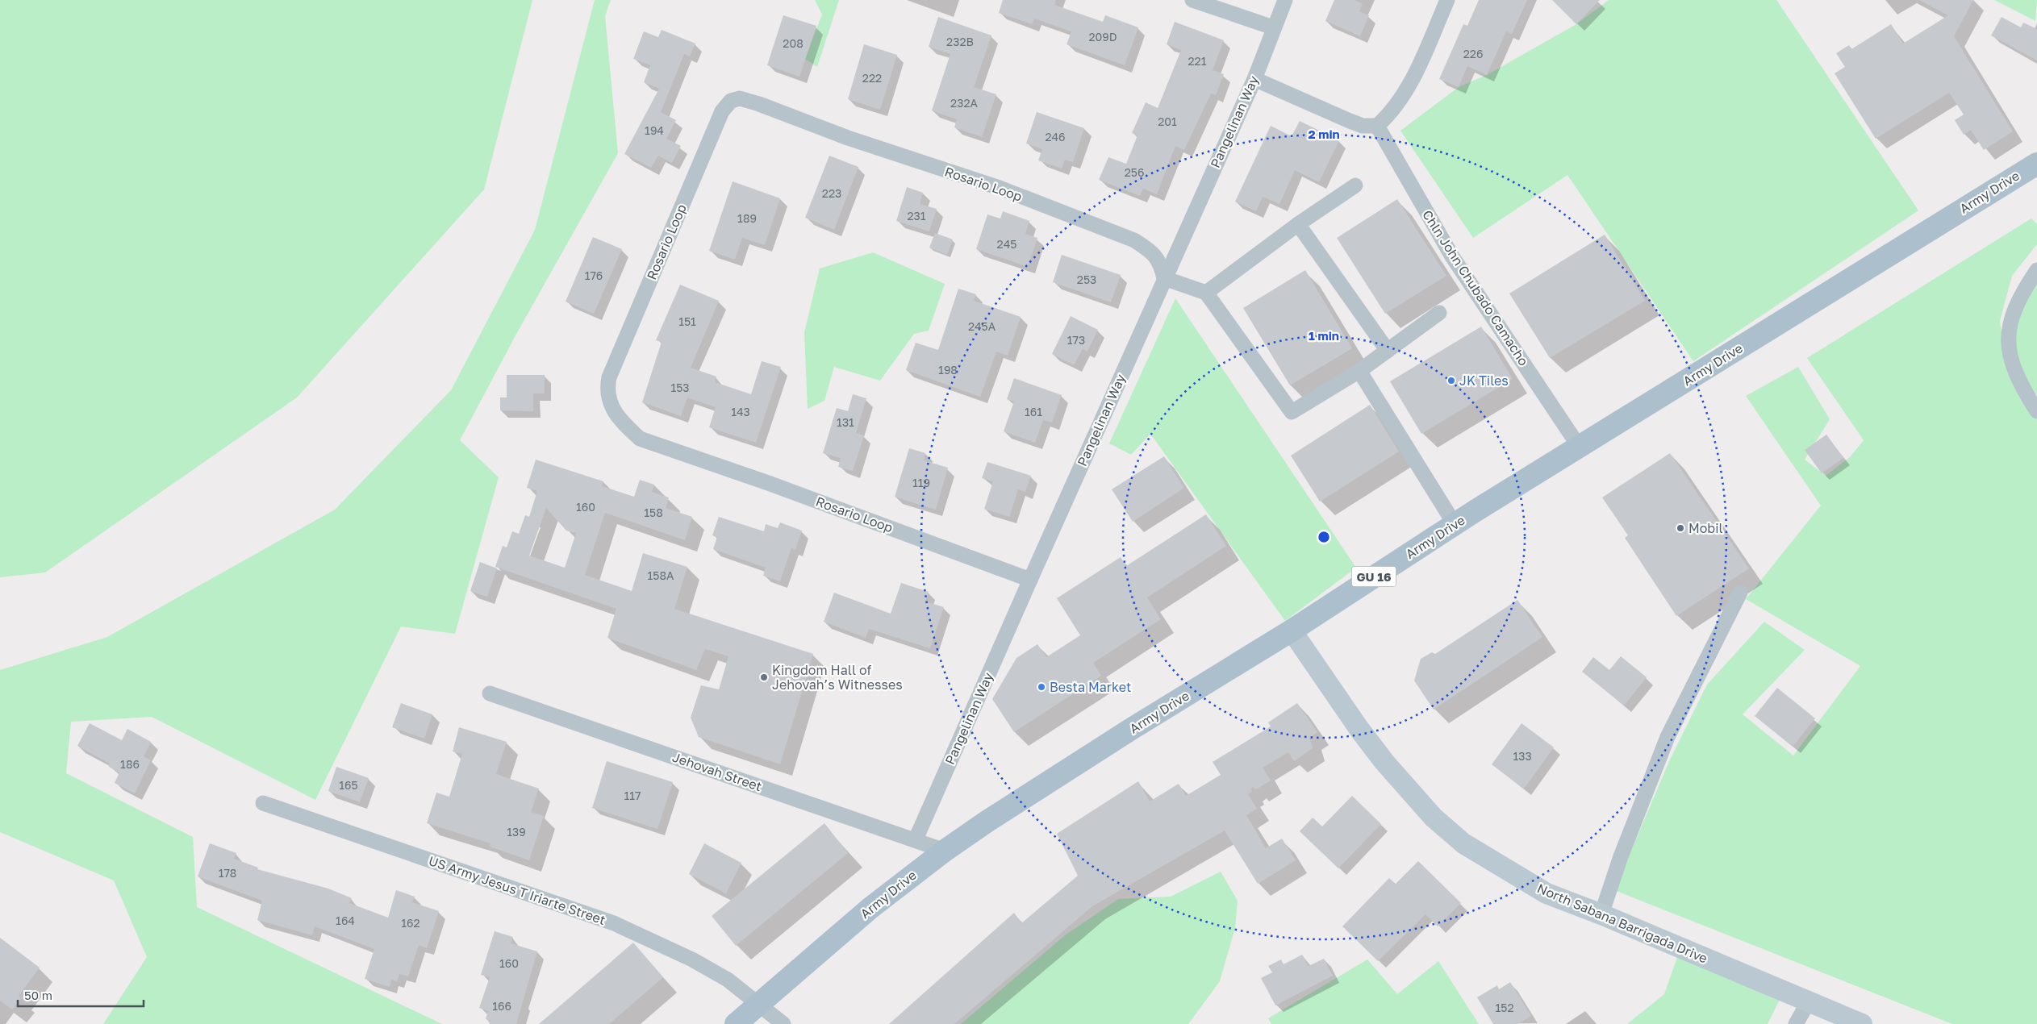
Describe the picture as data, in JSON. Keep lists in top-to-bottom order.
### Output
{
  "streets": {
    "main road": ["Army Drive", "GU 16", "North Sabana Barrigada Drive"],
    "street": [
      "Pangelinan Way",
      "Rosario Loop",
      "Chln John Chubado Camacho",
      "Jehovah Street",
      "US Army Jesus T Iriarte Street"
    ]
  },
  "crossings": [
    ["Pangelinan Way", "Rosario Loop"],
    ["Pangelinan Way", "Jehovah Street"],
    ["Army Drive", "Chln John Chubado Camacho"],
    ["Army Drive", "Jehovah Street"],
    ["Army Drive", "US Army Jesus T Iriarte Street"],
    ["Army Drive", "North Sabana Barrigada Drive"]
  ],
  "places": [
    "JK Tiles",
    "Mobil",
    "Kingdom Hall of Jehovah’s Witnesses",
    "Besta Market"
  ],
  "house_numbers": [
    "209D",
    "232B",
    "208",
    "226",
    "221",
    "222",
    "232A",
    "201",
    "194",
    "246",
    "256",
    "223",
    "231",
    "189",
    "245",
    "176",
    "253",
    "151",
    "245A",
    "173",
    "198",
    "153",
    "143",
    "161",
    "131",
    "119",
    "160",
    "158",
    "158A",
    "133",
    "186",
    "165",
    "117",
    "139",
    "178",
    "164",
    "162",
    "160",
    "166",
    "152"
  ],
  "scale_bar": "50 m",
  "rings": ["2 min", "1 min"]
}
